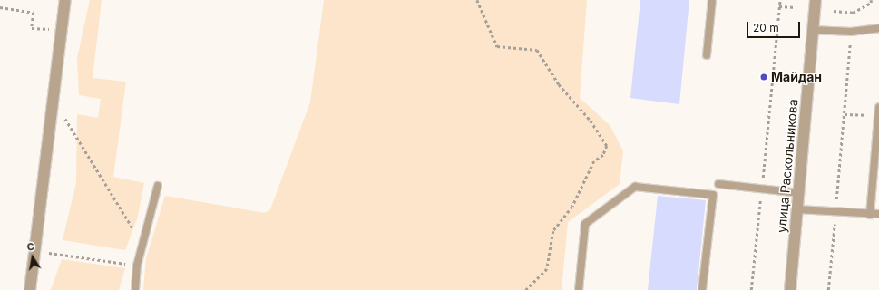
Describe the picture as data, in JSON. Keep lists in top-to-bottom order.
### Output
{
  "streets": {
    "street": ["улица Раскольникова"]
  },
  "places": ["Майдан"],
  "scale_bar": "20 m",
  "north": "top"
}
